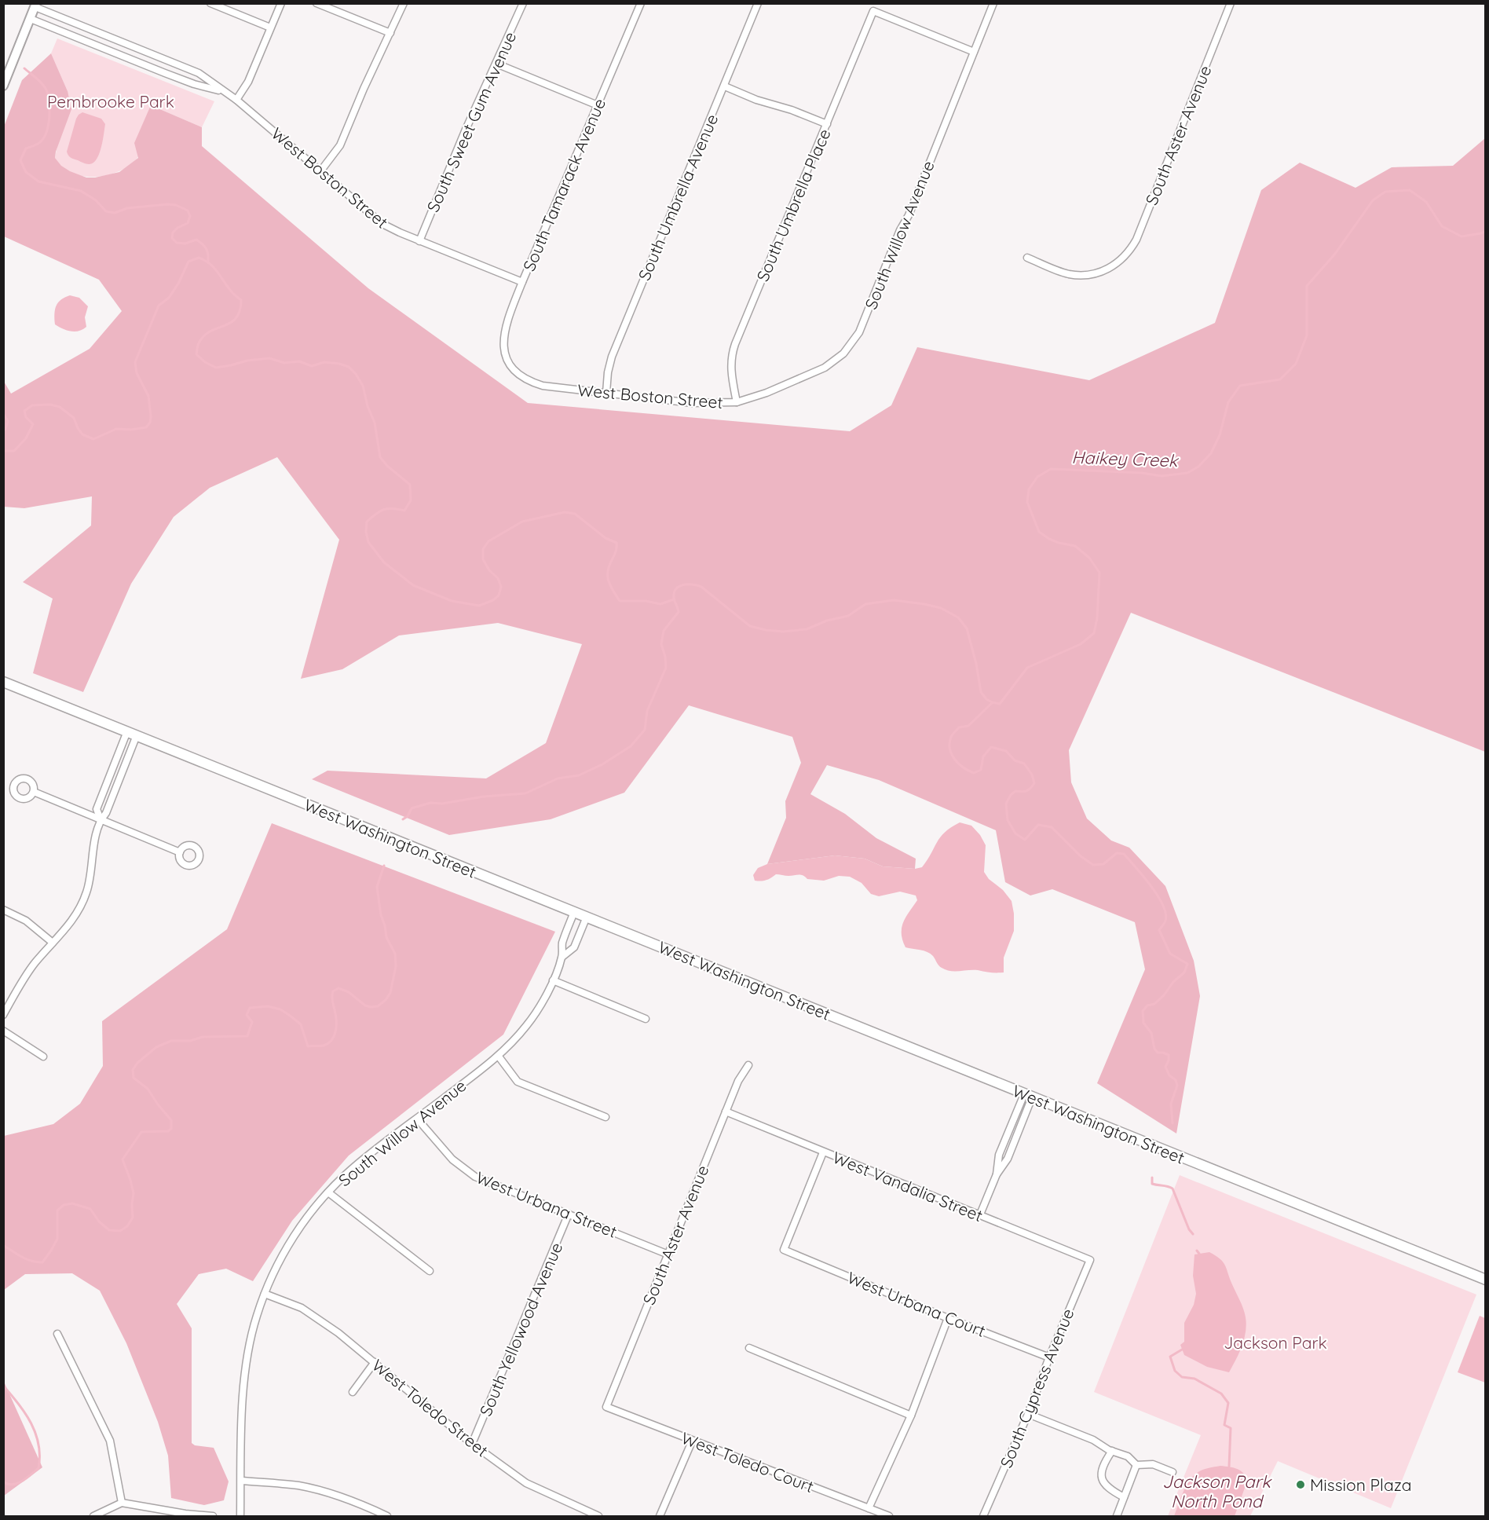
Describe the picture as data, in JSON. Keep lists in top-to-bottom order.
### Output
{
  "streets": {
    "main road": ["West Washington Street"],
    "street": [
      "South Sweet Gum Avenue",
      "South Aster Avenue",
      "West Boston Street",
      "South Tamarack Avenue",
      "South Umbrella Avenue",
      "South Umbrella Place",
      "South Willow Avenue",
      "West Vandalia Street",
      "West Urbana Street",
      "West Urbana Court",
      "South Yellowood Avenue",
      "South Cypress Avenue",
      "West Toledo Street",
      "West Toledo Court"
    ]
  },
  "crossings": [
    ["South Sweet Gum Avenue", "West Boston Street"],
    ["South Aster Avenue", "West Vandalia Street"],
    ["South Aster Avenue", "West Urbana Street"],
    ["South Aster Avenue", "West Toledo Court"],
    ["West Boston Street", "South Tamarack Avenue"],
    ["West Boston Street", "South Umbrella Avenue"],
    ["West Boston Street", "South Umbrella Place"],
    ["West Boston Street", "South Willow Avenue"],
    ["South Umbrella Place", "South Willow Avenue"],
    ["South Willow Avenue", "West Washington Street"],
    ["South Willow Avenue", "West Urbana Street"],
    ["South Willow Avenue", "West Toledo Street"],
    ["West Vandalia Street", "West Urbana Court"],
    ["West Vandalia Street", "South Cypress Avenue"],
    ["West Urbana Street", "South Yellowood Avenue"],
    ["West Urbana Court", "South Cypress Avenue"],
    ["South Yellowood Avenue", "West Toledo Street"]
  ],
  "water": ["Haikey Creek", "Jackson Park North Pond"],
  "parks": ["Pembrooke Park", "Jackson Park"],
  "places": ["Mission Plaza"]
}
